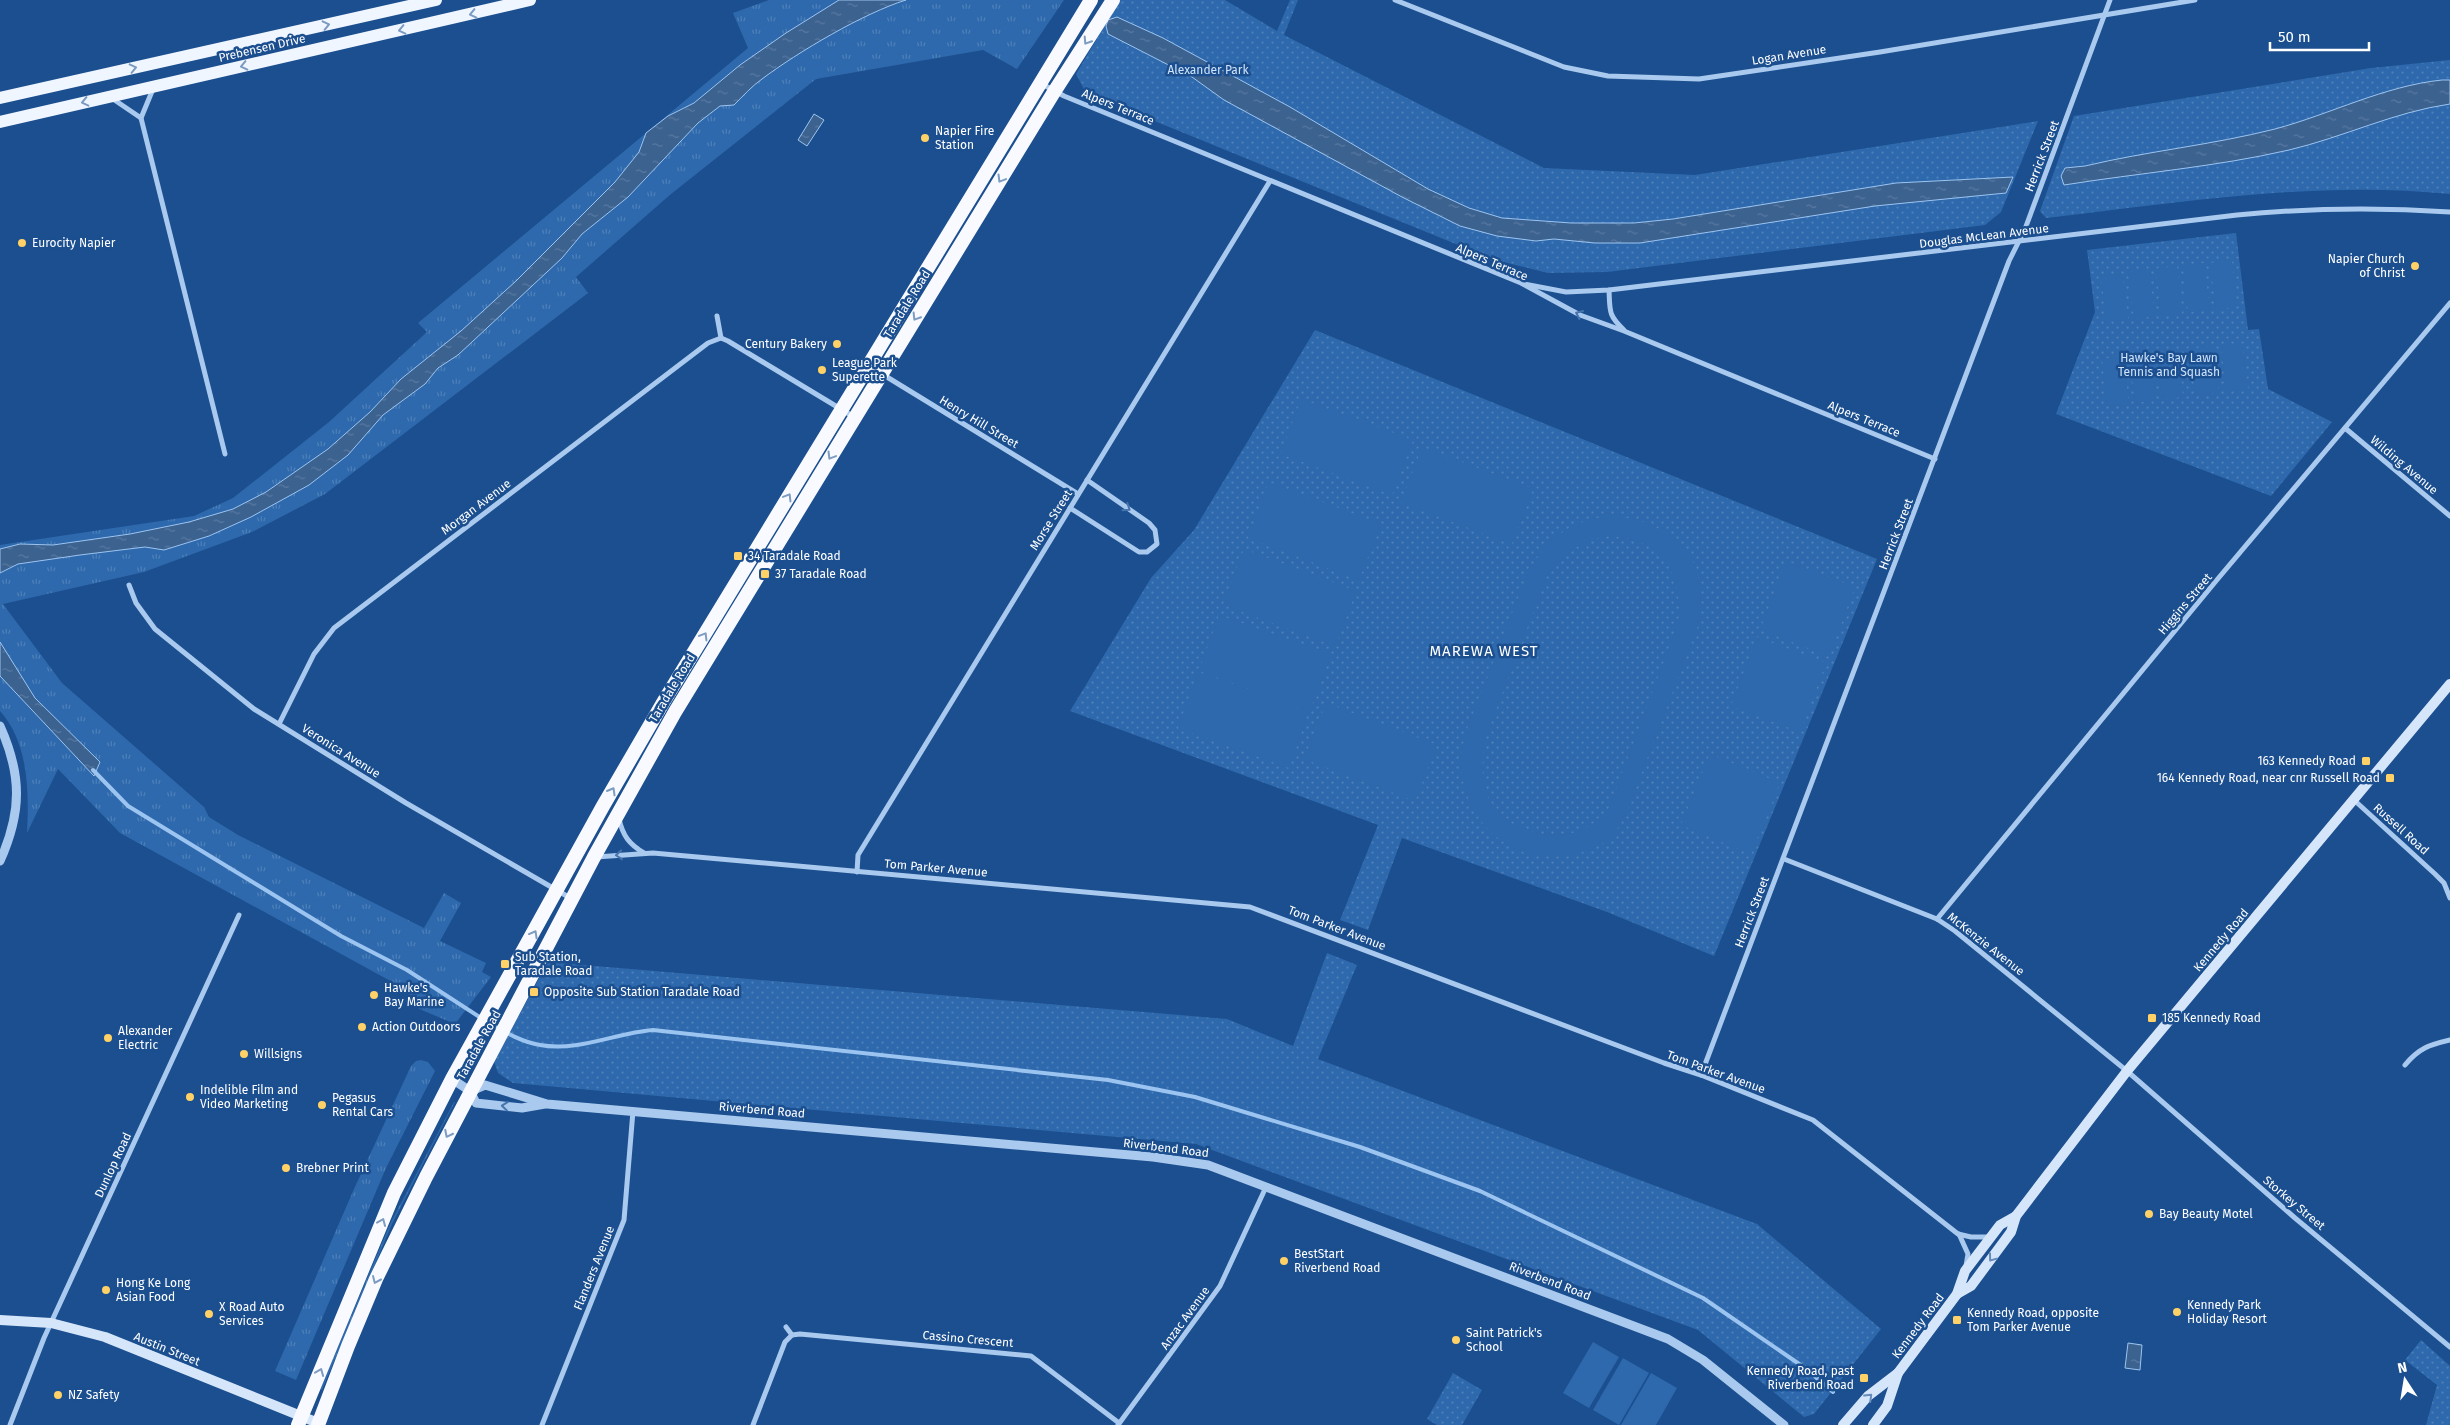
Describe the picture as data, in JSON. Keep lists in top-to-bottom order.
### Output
{
  "streets": {
    "highway": ["Taradale Road"],
    "main road": ["Prebensen Drive", "Kennedy Road", "Austin Street"],
    "street": [
      "Logan Avenue",
      "Alpers Terrace",
      "Herrick Street",
      "Douglas McLean Avenue",
      "Henry Hill Street",
      "Wilding Avenue",
      "Morgan Avenue",
      "Morse Street",
      "Higgins Street",
      "Veronica Avenue",
      "Russell Road",
      "Tom Parker Avenue",
      "McKenzie Avenue",
      "Riverbend Road",
      "Dunlop Road",
      "Storkey Street",
      "Flanders Avenue",
      "Anzac Avenue",
      "Cassino Crescent"
    ]
  },
  "crossings": [
    ["Logan Avenue", "Herrick Street"],
    ["Alpers Terrace", "Herrick Street"],
    ["Alpers Terrace", "Douglas McLean Avenue"],
    ["Alpers Terrace", "Taradale Road"],
    ["Alpers Terrace", "Morse Street"],
    ["Herrick Street", "Douglas McLean Avenue"],
    ["Herrick Street", "Tom Parker Avenue"],
    ["Herrick Street", "McKenzie Avenue"],
    ["Taradale Road", "Henry Hill Street"],
    ["Taradale Road", "Veronica Avenue"],
    ["Taradale Road", "Tom Parker Avenue"],
    ["Taradale Road", "Riverbend Road"],
    ["Taradale Road", "Austin Street"],
    ["Henry Hill Street", "Morse Street"],
    ["Wilding Avenue", "Higgins Street"],
    ["Morgan Avenue", "Veronica Avenue"],
    ["Morse Street", "Tom Parker Avenue"],
    ["Higgins Street", "McKenzie Avenue"],
    ["Russell Road", "Kennedy Road"],
    ["Tom Parker Avenue", "Kennedy Road"],
    ["Kennedy Road", "McKenzie Avenue"],
    ["Kennedy Road", "Storkey Street"],
    ["McKenzie Avenue", "Storkey Street"],
    ["Riverbend Road", "Flanders Avenue"],
    ["Riverbend Road", "Anzac Avenue"],
    ["Dunlop Road", "Austin Street"],
    ["Anzac Avenue", "Cassino Crescent"]
  ],
  "districts": ["MAREWA WEST"],
  "parks": ["Alexander Park", "Hawke's Bay Lawn Tennis and Squash"],
  "places": {
    "other": [
      "Napier Fire Station",
      "Eurocity Napier",
      "Napier Church of Christ",
      "Century Bakery",
      "League Park Superette",
      "Hawke's Bay Marine",
      "Action Outdoors",
      "Alexander Electric",
      "Willsigns",
      "Indelible Film and Video Marketing",
      "Pegasus Rental Cars",
      "Brebner Print",
      "Bay Beauty Motel",
      "BestStart Riverbend Road",
      "Hong Ke Long Asian Food",
      "Kennedy Park Holiday Resort",
      "X Road Auto Services",
      "Saint Patrick's School",
      "NZ Safety"
    ],
    "transit": [
      "34 Taradale Road",
      "37 Taradale Road",
      "163 Kennedy Road",
      "164 Kennedy Road, near cnr Russell Road",
      "Sub Station, Taradale Road",
      "Opposite Sub Station Taradale Road",
      "185 Kennedy Road",
      "Kennedy Road, opposite Tom Parker Avenue",
      "Kennedy Road, past Riverbend Road"
    ]
  },
  "scale_bar": "50 m",
  "north": "top"
}
